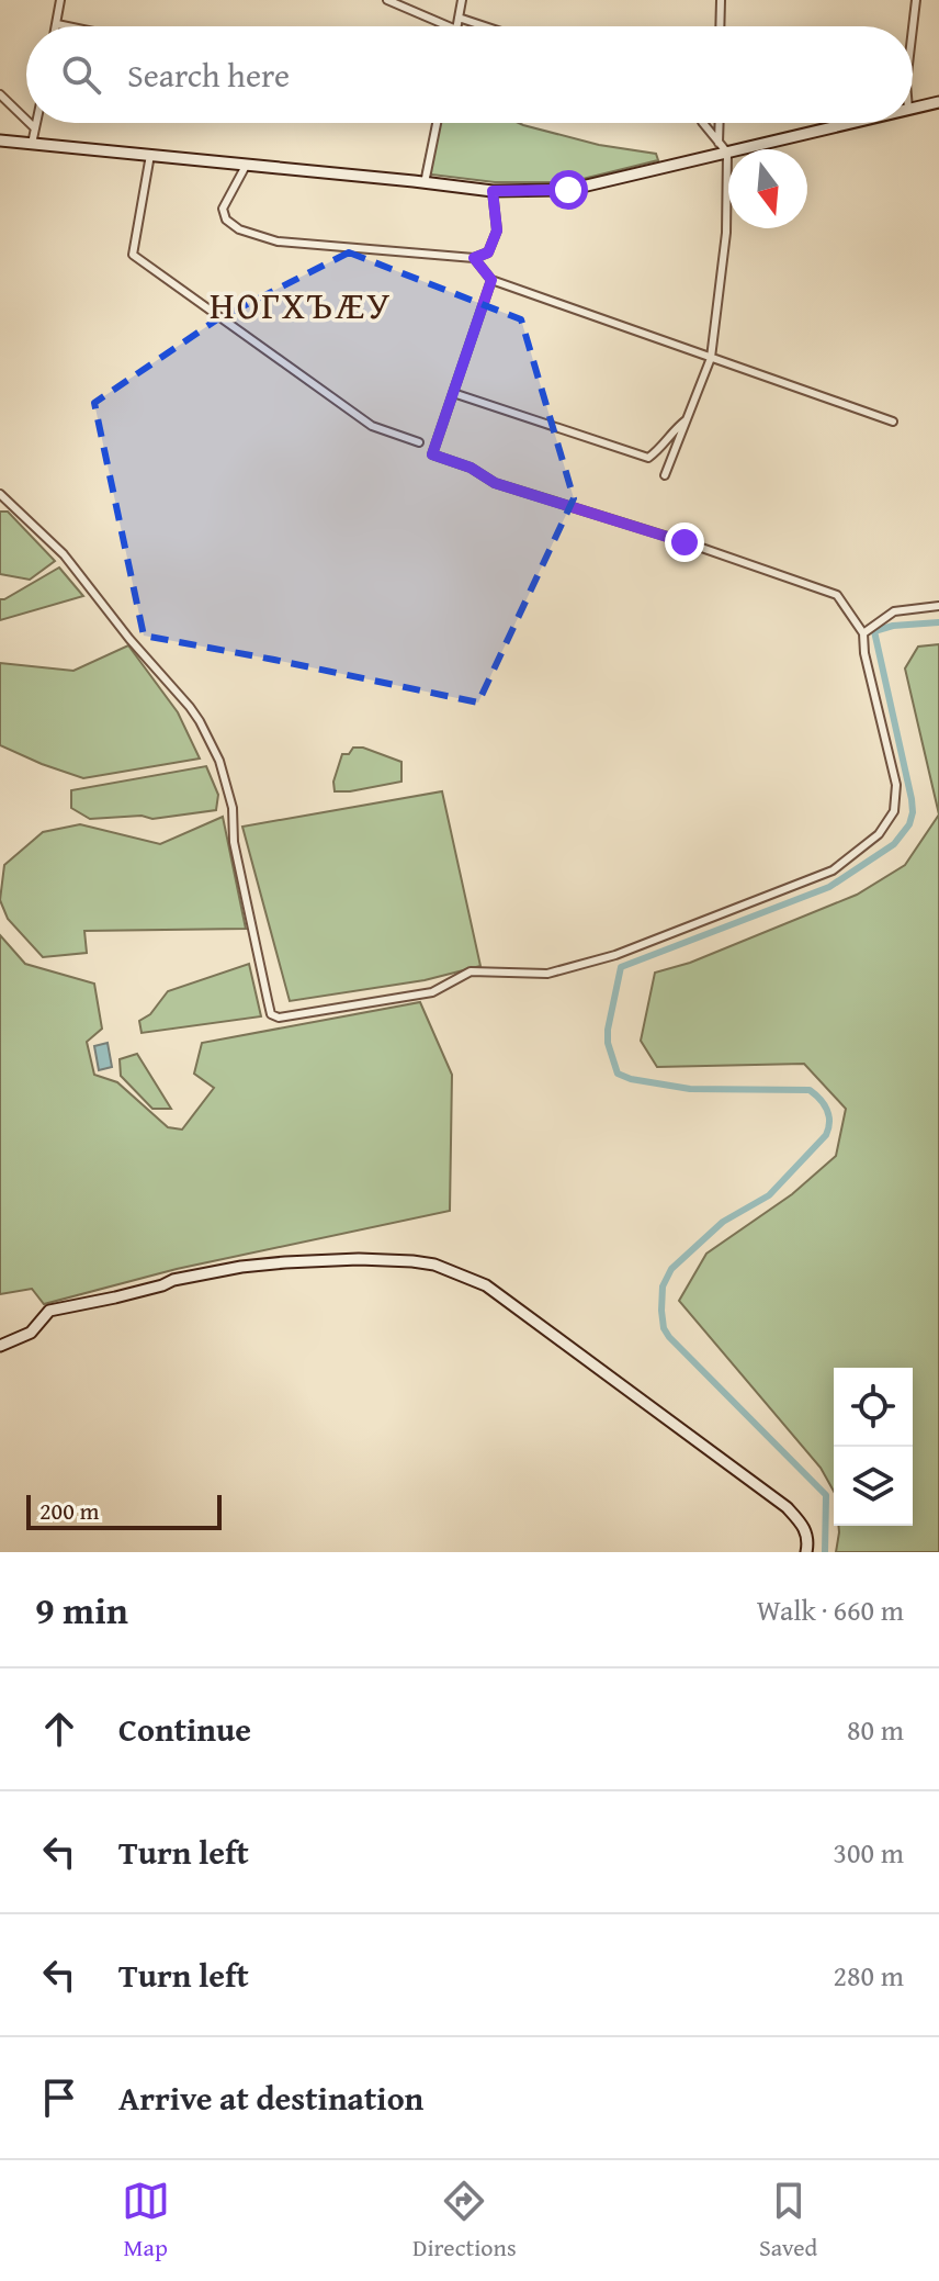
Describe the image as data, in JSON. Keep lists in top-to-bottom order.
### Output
{
  "districts": ["НОГХЪÆУ"],
  "scale_bar": "200 m",
  "north": "bottom",
  "page": {
    "search": "Search here",
    "scale": "200 m",
    "heading": ["9 min", "Walk · 660 m"],
    "list": [
      ["Continue", "80 m"],
      ["Turn left", "300 m"],
      ["Turn left", "280 m"],
      "Arrive at destination"
    ],
    "nav": ["Map", "Directions", "Saved"]
  }
}
